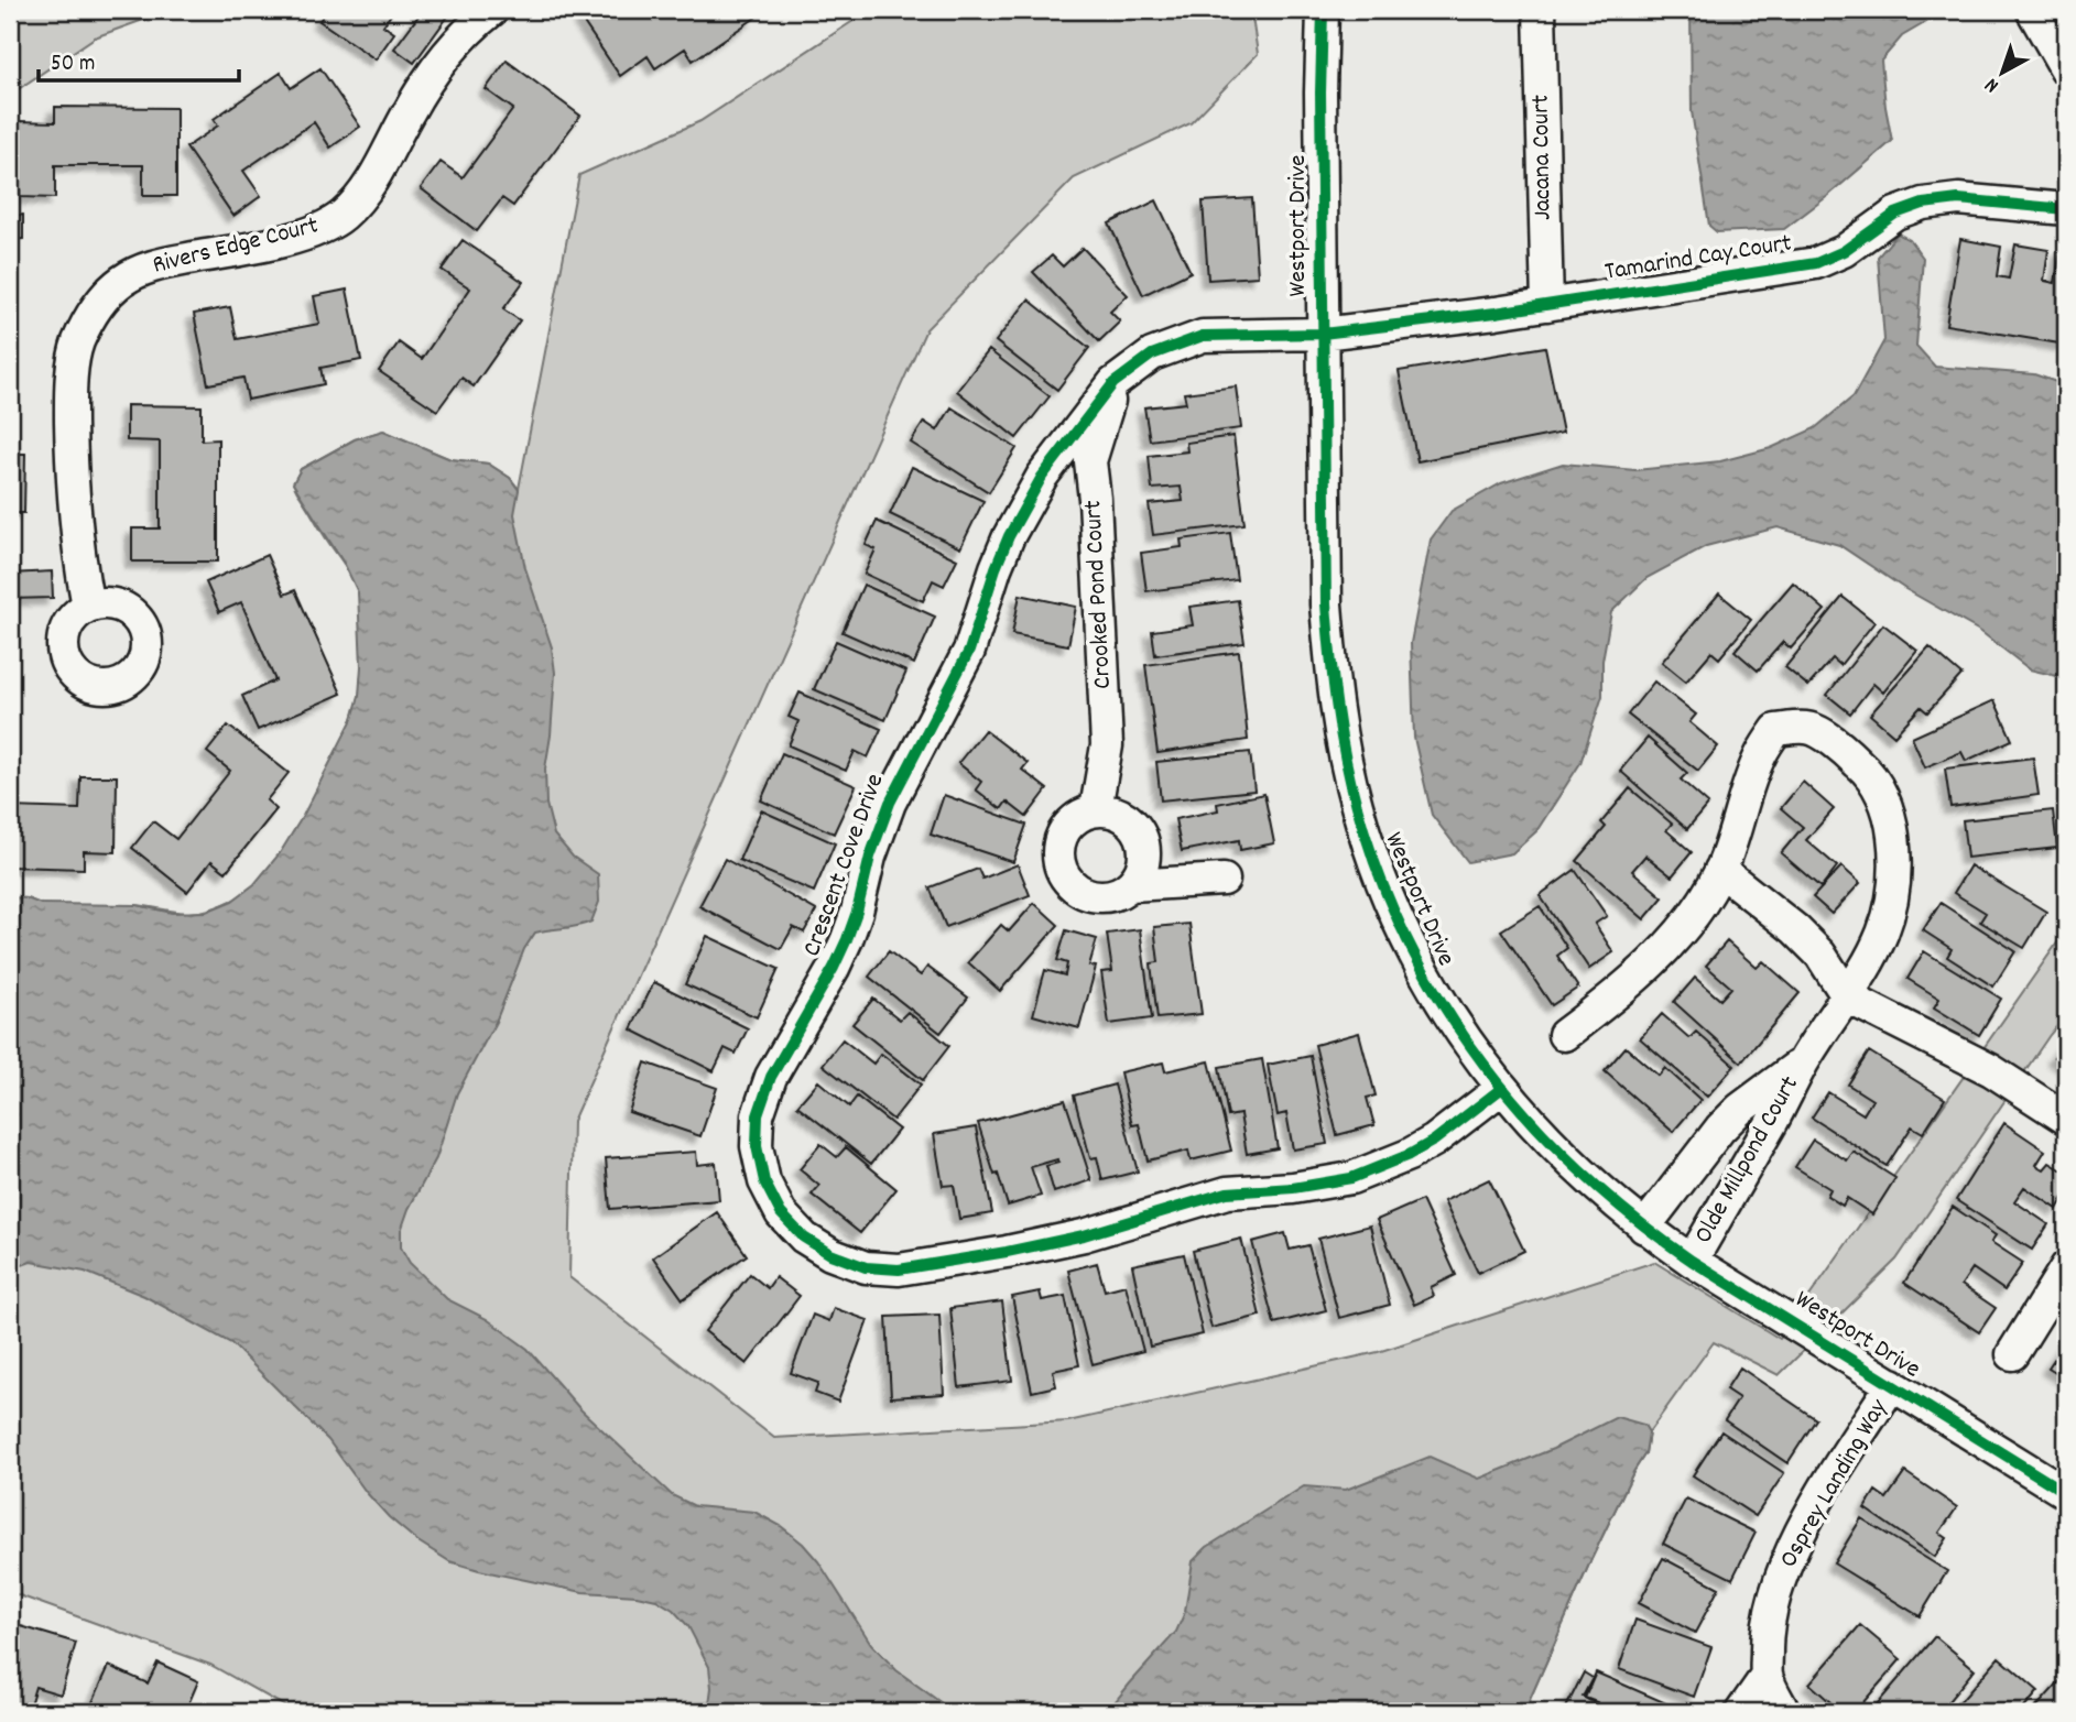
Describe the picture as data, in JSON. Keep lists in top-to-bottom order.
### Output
{
  "streets": {
    "street": [
      "Jacana Court",
      "Westport Drive",
      "Rivers Edge Court",
      "Tamarind Cay Court",
      "Crooked Pond Court",
      "Crescent Cove Drive",
      "Olde Millpond Court",
      "Osprey Landing Way"
    ]
  },
  "crossings": [
    ["Jacana Court", "Tamarind Cay Court"],
    ["Westport Drive", "Tamarind Cay Court"],
    ["Westport Drive", "Crescent Cove Drive"],
    ["Westport Drive", "Olde Millpond Court"],
    ["Westport Drive", "Osprey Landing Way"],
    ["Tamarind Cay Court", "Crescent Cove Drive"],
    ["Crooked Pond Court", "Crescent Cove Drive"]
  ],
  "scale_bar": "50 m",
  "north": "bottom left"
}
